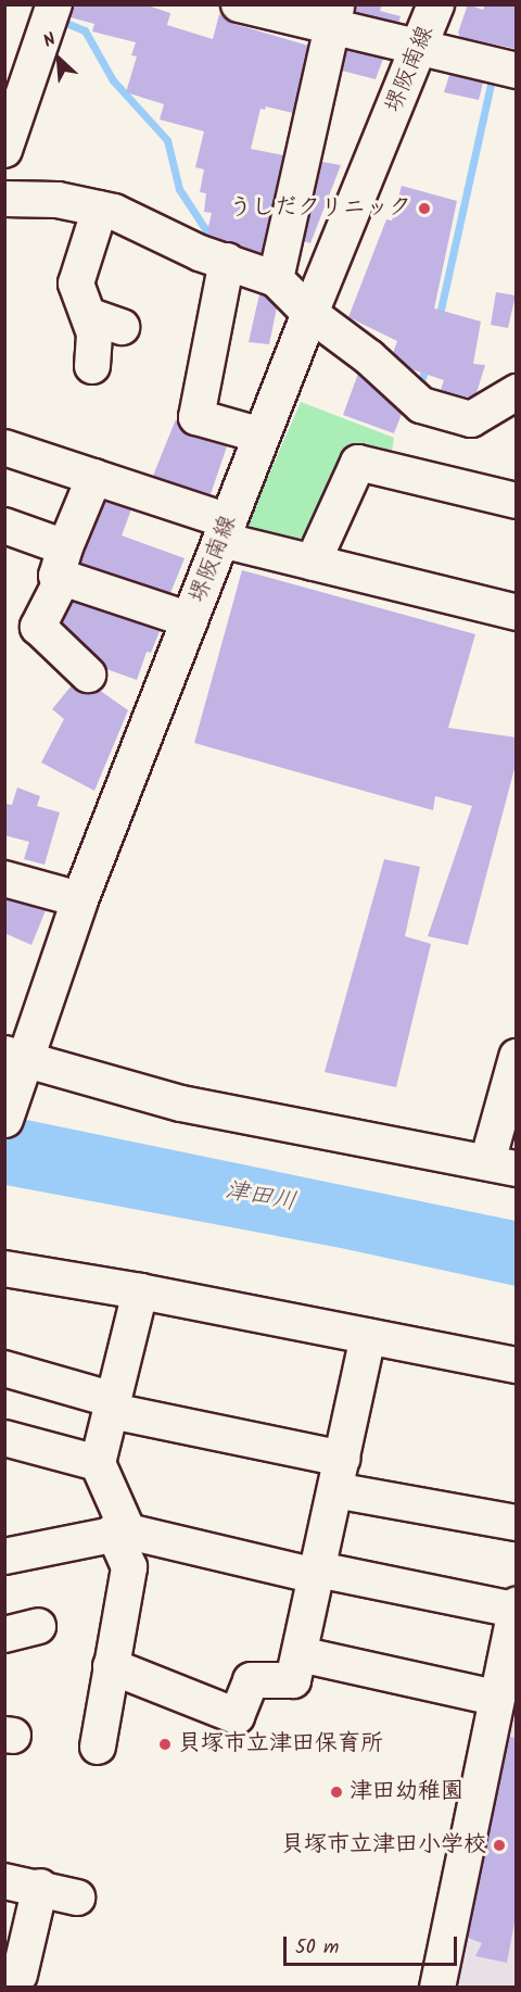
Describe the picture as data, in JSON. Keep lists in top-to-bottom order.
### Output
{
  "streets": {
    "main road": ["堺阪南線"]
  },
  "water": ["津田川"],
  "places": [
    "うしだクリニック",
    "貝塚市立津田保育所",
    "津田幼稚園",
    "貝塚市立津田小学校"
  ],
  "scale_bar": "50 m",
  "north": "top left"
}
